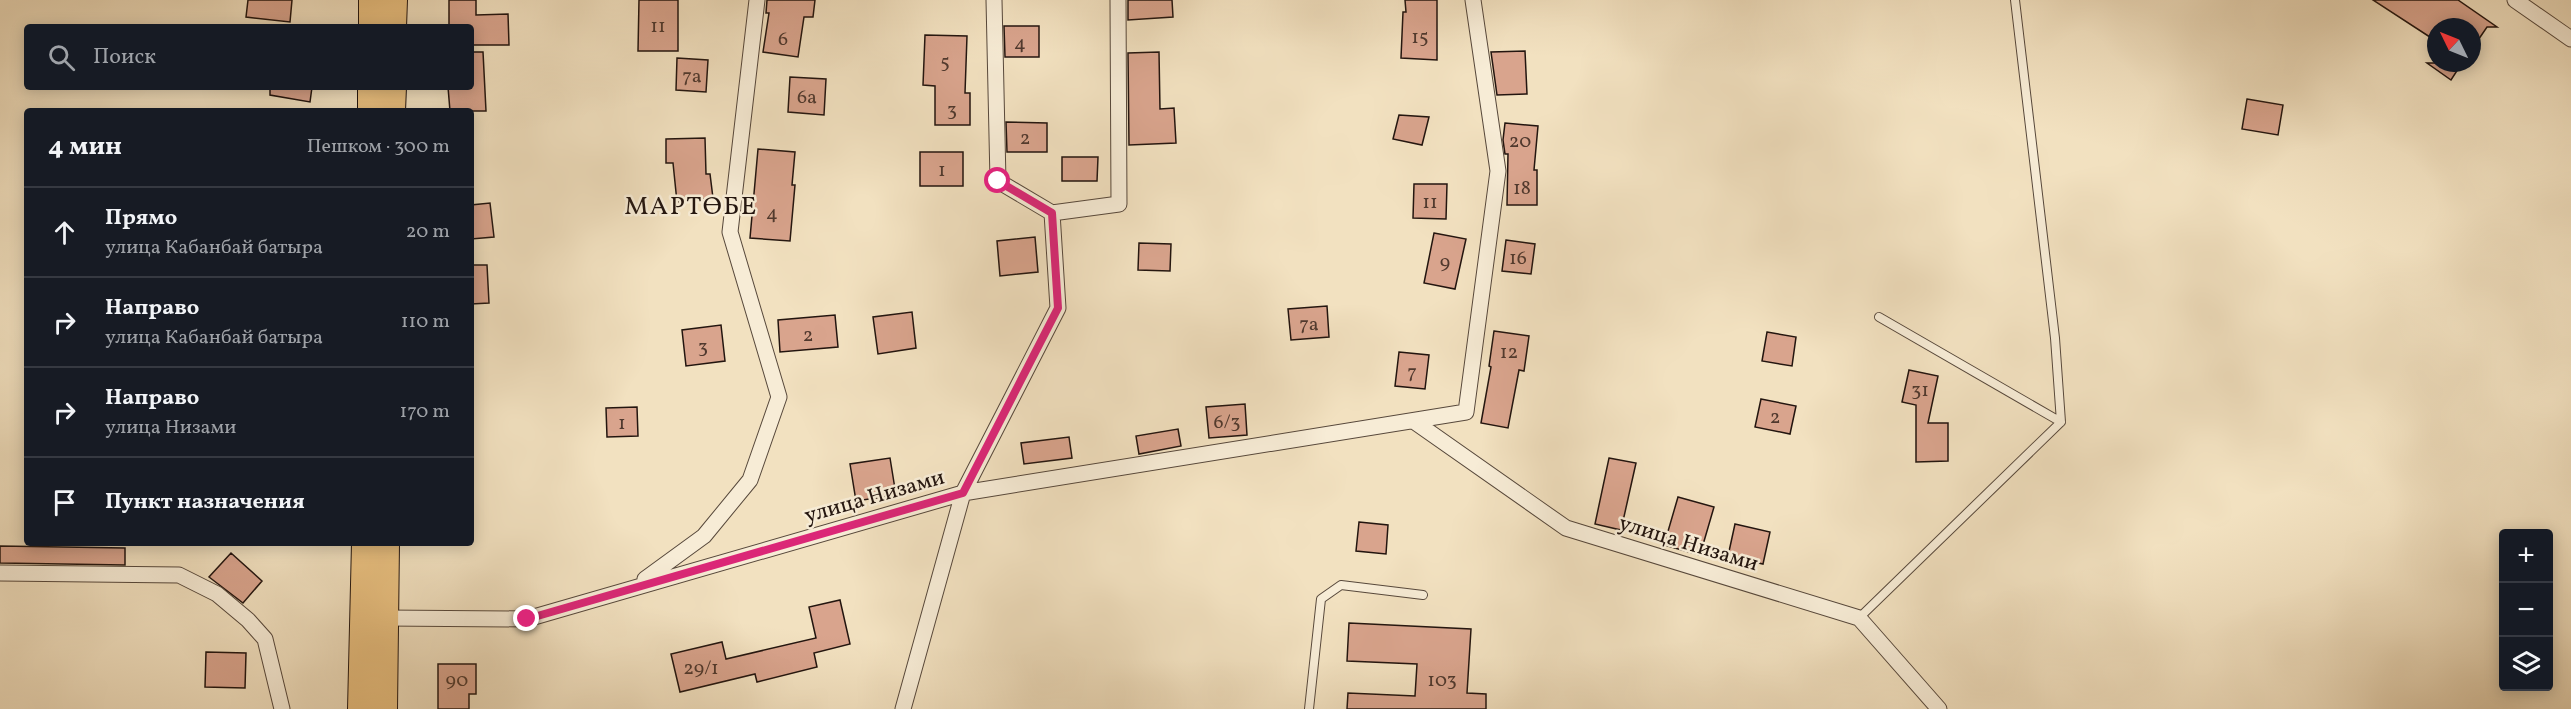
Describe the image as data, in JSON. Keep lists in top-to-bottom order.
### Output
{
  "streets": {
    "street": ["улица Низами"]
  },
  "districts": ["МАРТӨБЕ"],
  "house_numbers": [
    "11",
    "15",
    "6",
    "4",
    "5",
    "7а",
    "6а",
    "3",
    "2",
    "20",
    "1",
    "18",
    "11",
    "4",
    "16",
    "9",
    "7а",
    "2",
    "3",
    "12",
    "7",
    "31",
    "2",
    "6/3",
    "1",
    "29/1",
    "90",
    "103"
  ],
  "north": "top left",
  "page": {
    "search": "Поиск",
    "heading": ["4 мин", "Пешком · 300 m"],
    "list": [
      ["Прямо", "улица Кабанбай батыра", "20 m"],
      ["Направо", "улица Кабанбай батыра", "110 m"],
      ["Направо", "улица Низами", "170 m"],
      "Пункт назначения"
    ],
    "map_buttons": ["+", "−"]
  }
}
